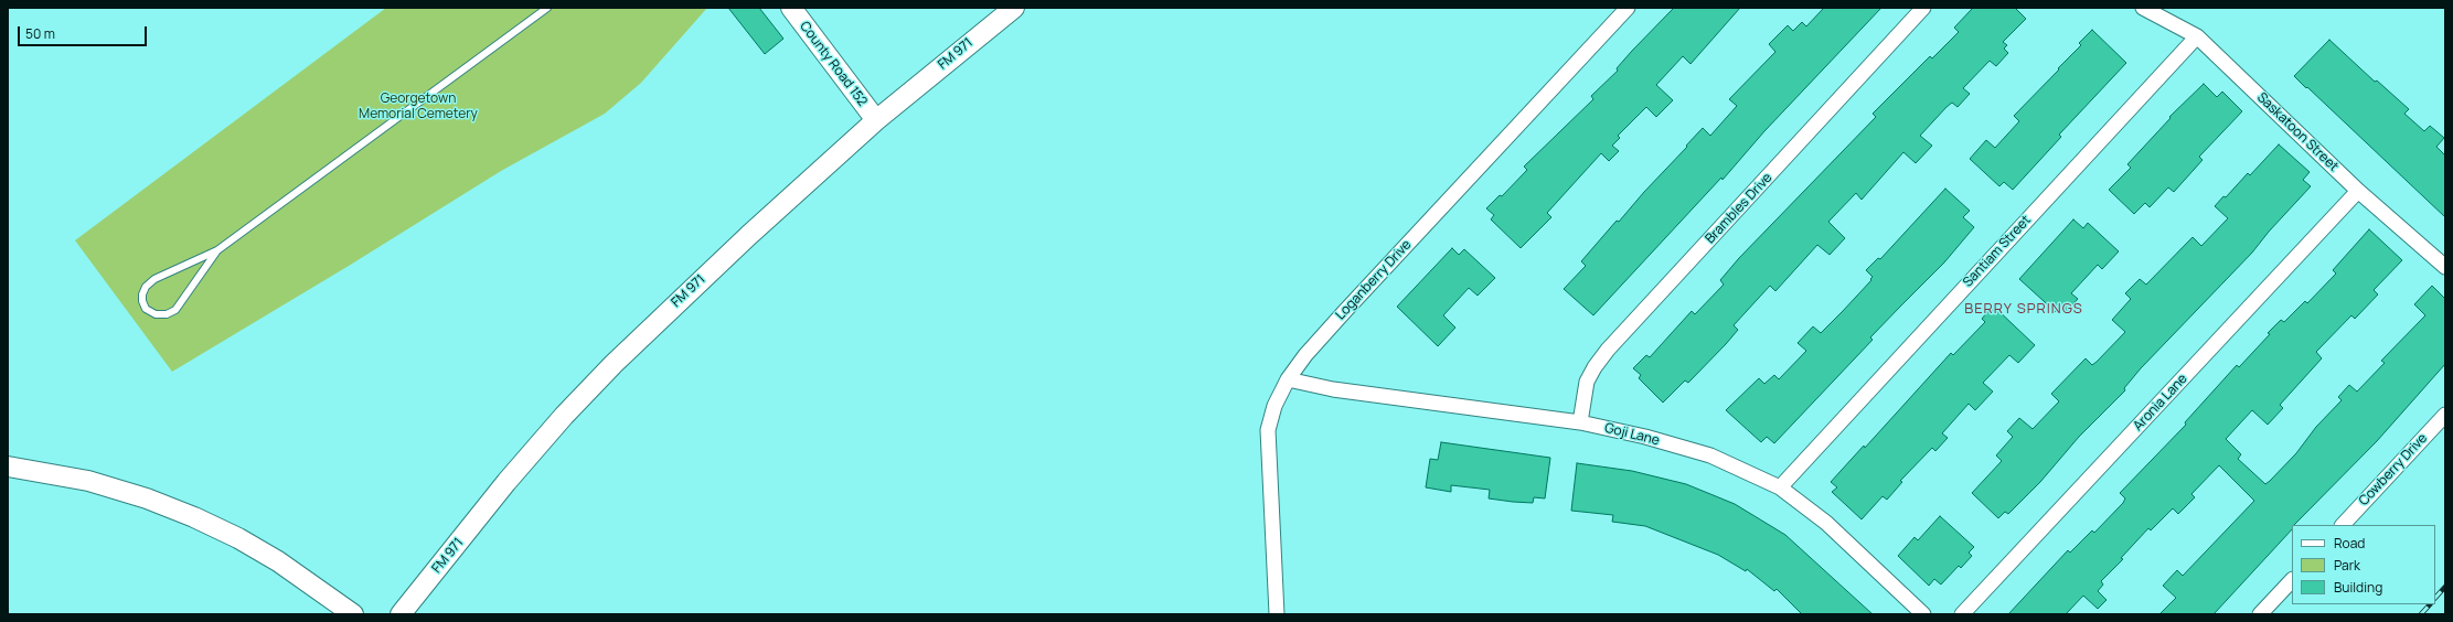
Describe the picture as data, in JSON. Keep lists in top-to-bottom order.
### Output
{
  "streets": {
    "main road": ["FM 971", "County Road 152"],
    "street": [
      "Saskatoon Street",
      "Brambles Drive",
      "Santiam Street",
      "Loganberry Drive",
      "Aronia Lane",
      "Goji Lane",
      "Cowberry Drive"
    ]
  },
  "crossings": [
    ["FM 971", "County Road 152"],
    ["Saskatoon Street", "Santiam Street"],
    ["Saskatoon Street", "Aronia Lane"],
    ["Brambles Drive", "Goji Lane"],
    ["Santiam Street", "Goji Lane"],
    ["Loganberry Drive", "Goji Lane"]
  ],
  "districts": ["BERRY SPRINGS"],
  "parks": ["Georgetown Memorial Cemetery"],
  "legend": ["Road", "Park", "Building"],
  "scale_bar": "50 m"
}
